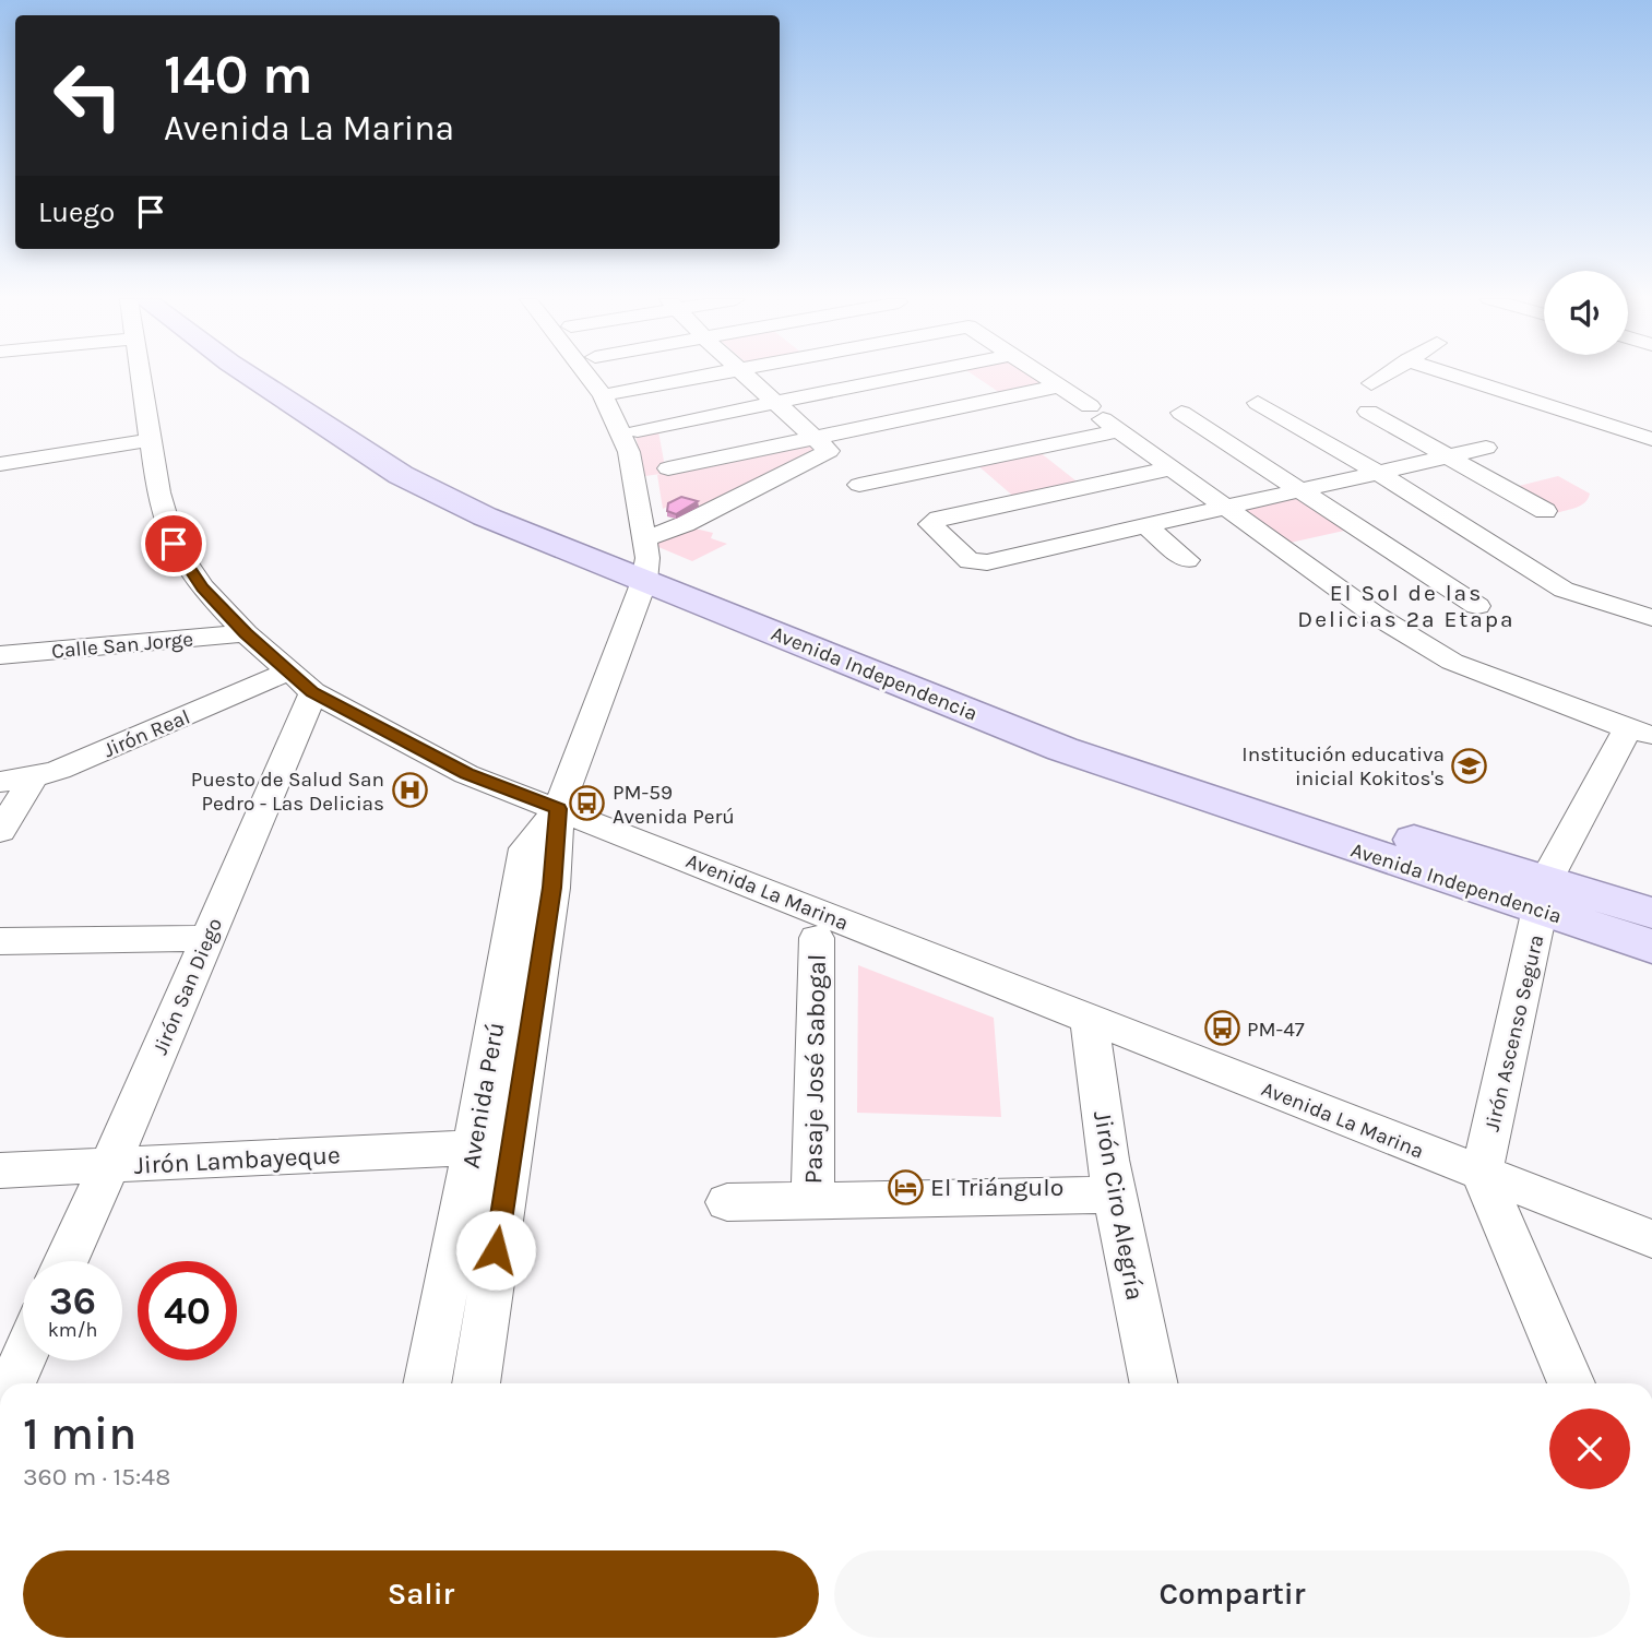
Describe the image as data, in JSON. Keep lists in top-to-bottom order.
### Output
{
  "streets": {
    "main road": ["Avenida Independencia"],
    "street": [
      "Calle San Jorge",
      "Jirón Real",
      "Avenida La Marina",
      "Jirón San Diego",
      "Jirón Ascenso Segura",
      "Pasaje José Sabogal",
      "Avenida Perú",
      "Jirón Lambayeque",
      "Jirón Ciro Alegría"
    ]
  },
  "crossings": [
    ["Calle San Jorge", "Avenida La Marina"],
    ["Avenida Independencia", "Jirón Ascenso Segura"],
    ["Avenida Independencia", "Avenida Perú"],
    ["Jirón Real", "Avenida La Marina"],
    ["Jirón Real", "Jirón San Diego"],
    ["Avenida La Marina", "Jirón San Diego"],
    ["Avenida La Marina", "Jirón Ascenso Segura"],
    ["Avenida La Marina", "Avenida Perú"],
    ["Avenida La Marina", "Jirón Ciro Alegría"],
    ["Jirón San Diego", "Jirón Lambayeque"],
    ["Avenida Perú", "Jirón Lambayeque"]
  ],
  "districts": ["El Sol de las Delicias 2ª Etapa"],
  "places": {
    "school or university": ["Institución educativa inicial Kokitos's"],
    "hospital": ["Puesto de Salud San Pedro - Las Delicias"],
    "bus stop": ["PM-59 Avenida Perú", "PM-47"],
    "hotel": ["El Triángulo"]
  },
  "page": {
    "turn": ["140 m", "Avenida La Marina"],
    "then": "Luego",
    "speed": "36 km/h",
    "limit": "40",
    "heading": ["1 min", "360 m · 15:48"],
    "buttons": ["Salir", "Compartir"]
  }
}
